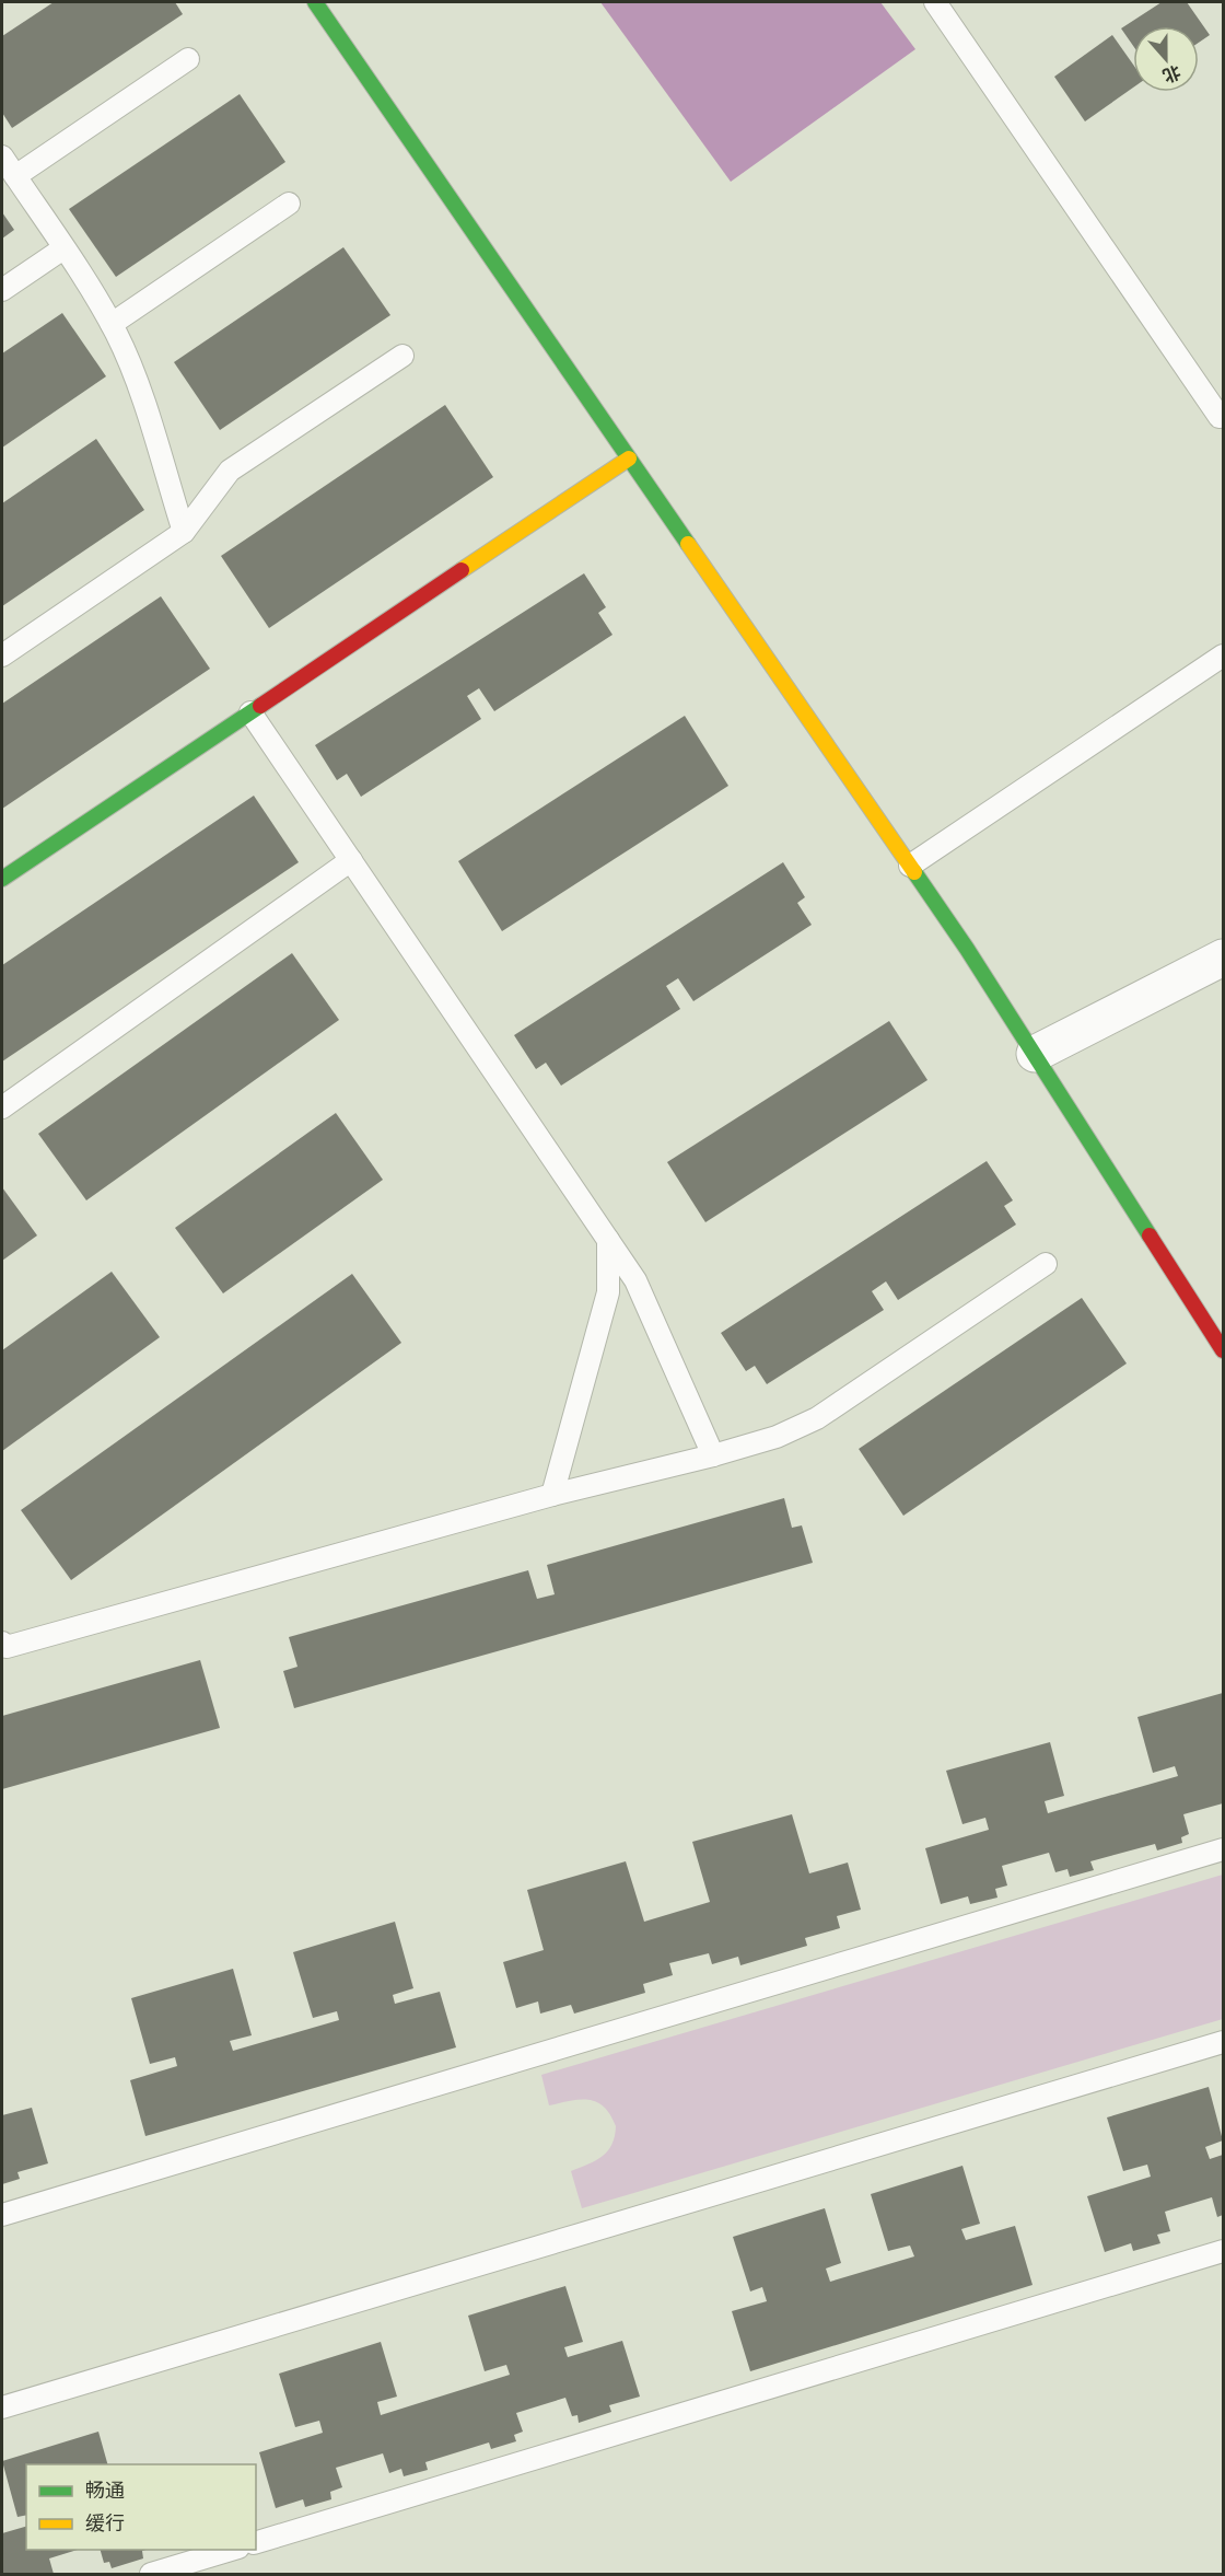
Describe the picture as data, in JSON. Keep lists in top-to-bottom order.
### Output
{
  "legend": ["畅通", "缓行"],
  "north": "bottom"
}
